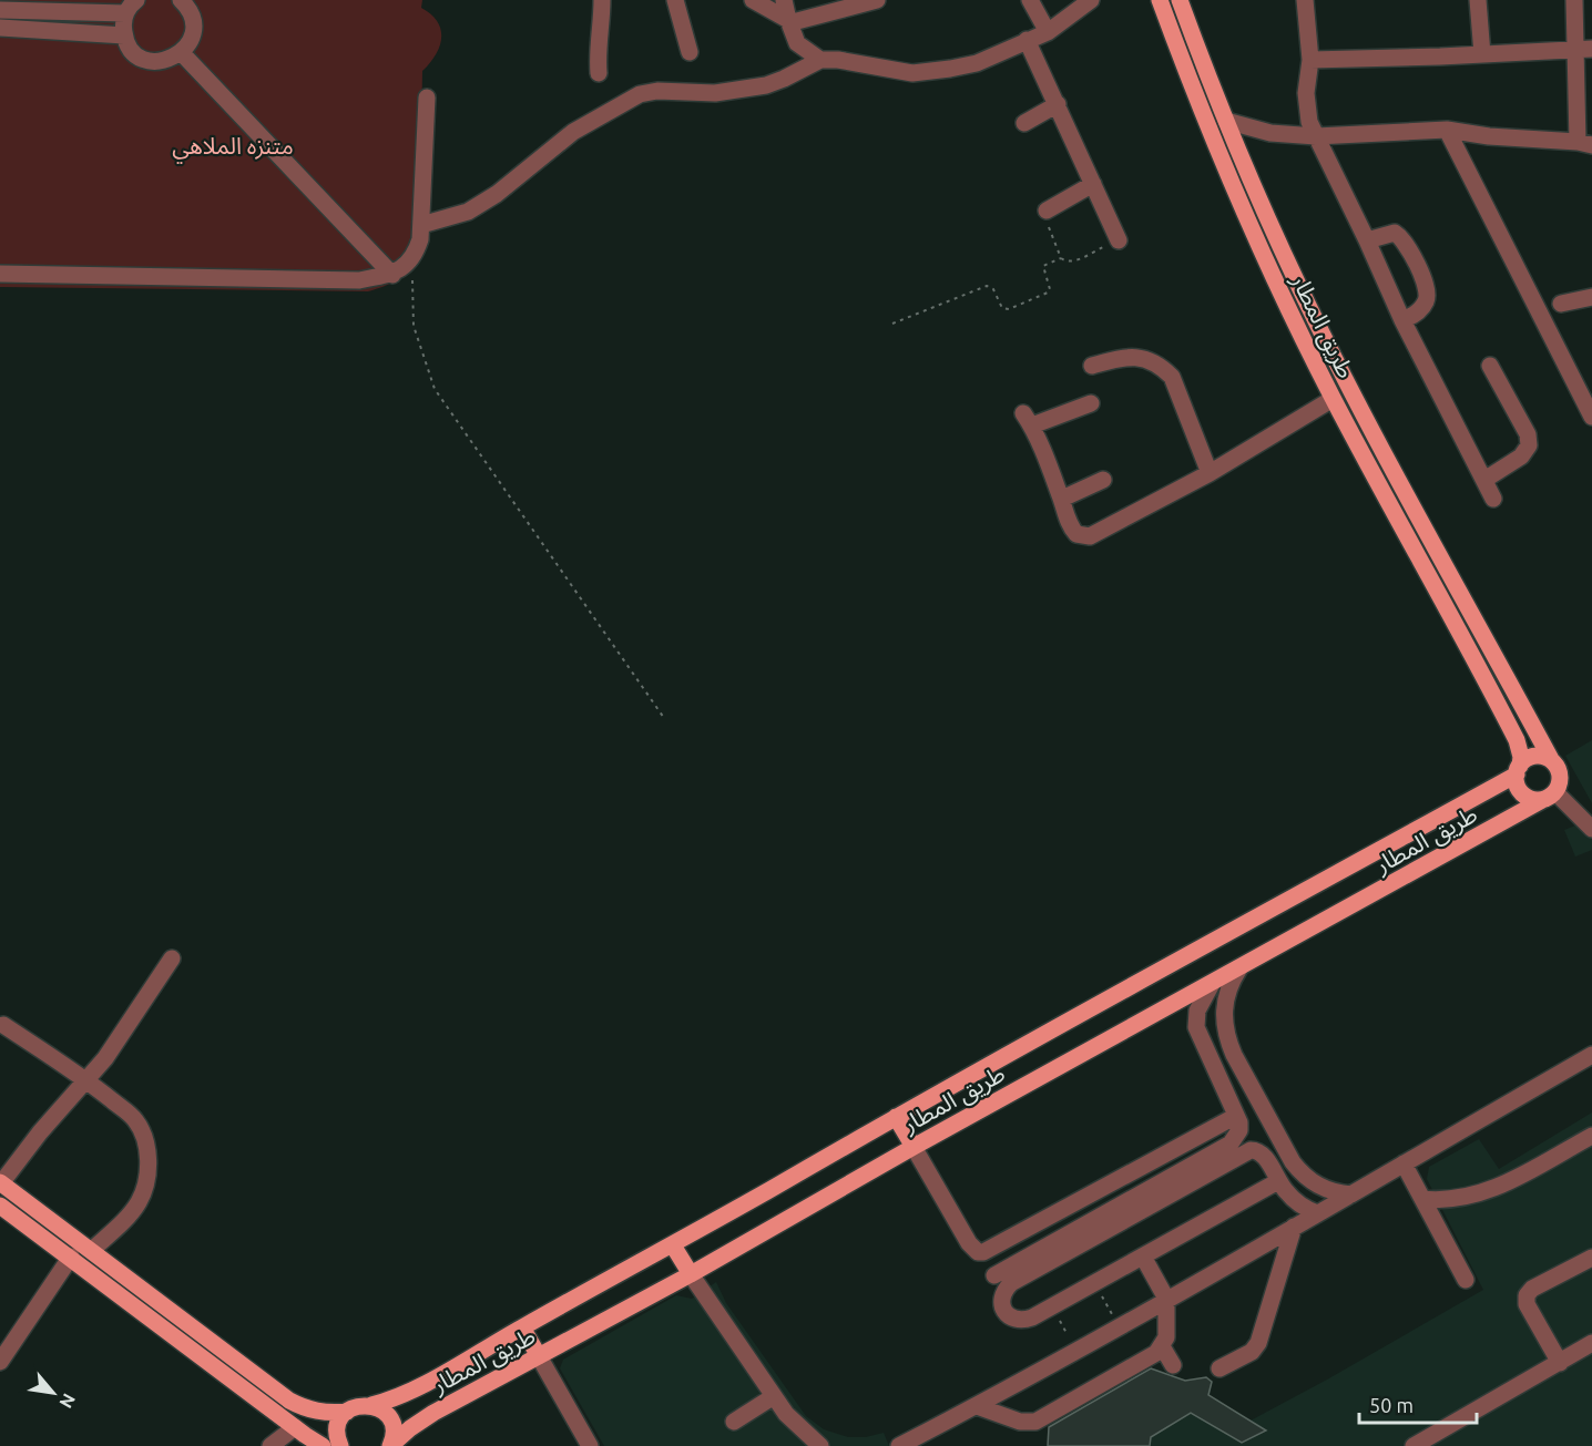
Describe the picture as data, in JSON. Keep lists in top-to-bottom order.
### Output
{
  "streets": {
    "main road": ["طريق المطار"]
  },
  "parks": ["متنزه الملاهي"],
  "scale_bar": "50 m",
  "north": "bottom right"
}
